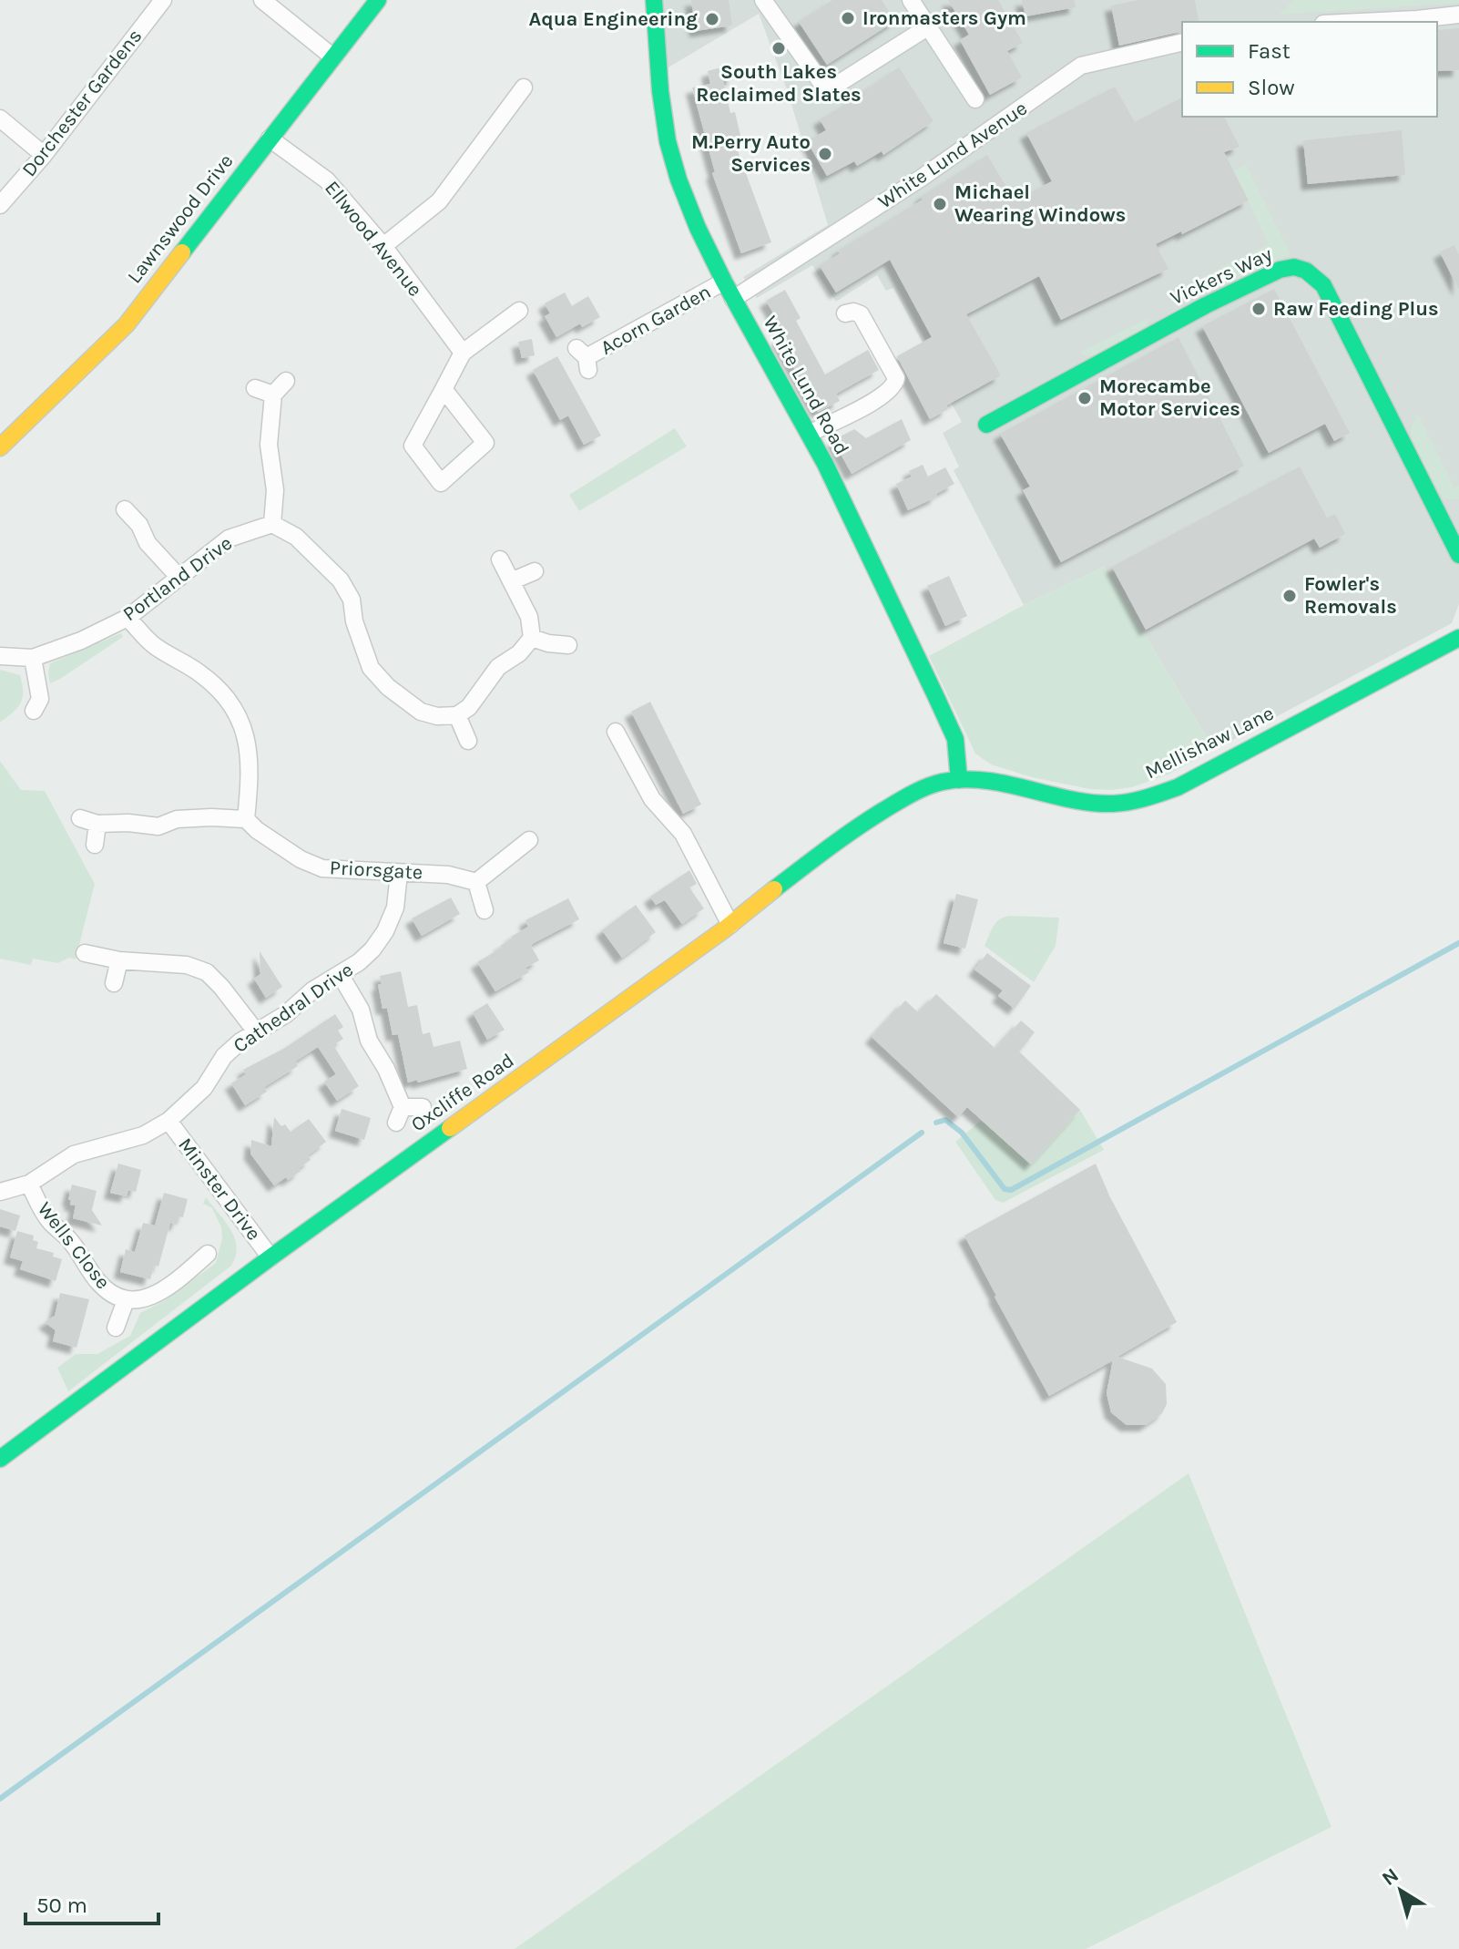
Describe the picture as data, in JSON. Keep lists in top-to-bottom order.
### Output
{
  "streets": {
    "street": [
      "Dorchester Gardens",
      "White Lund Avenue",
      "Lawnswood Drive",
      "Ellwood Avenue",
      "Vickers Way",
      "Acorn Garden",
      "White Lund Road",
      "Portland Drive",
      "Mellishaw Lane",
      "Priorsgate",
      "Cathedral Drive",
      "Oxcliffe Road",
      "Minster Drive",
      "Wells Close"
    ]
  },
  "crossings": [
    ["White Lund Avenue", "White Lund Road"],
    ["Lawnswood Drive", "Ellwood Avenue"],
    ["Acorn Garden", "White Lund Road"],
    ["White Lund Road", "Mellishaw Lane"],
    ["White Lund Road", "Oxcliffe Road"],
    ["Mellishaw Lane", "Oxcliffe Road"],
    ["Priorsgate", "Cathedral Drive"],
    ["Cathedral Drive", "Minster Drive"],
    ["Cathedral Drive", "Wells Close"],
    ["Oxcliffe Road", "Minster Drive"]
  ],
  "places": [
    "Ironmasters Gym",
    "Aqua Engineering",
    "South Lakes Reclaimed Slates",
    "M.Perry Auto Services",
    "Michael Wearing Windows",
    "Raw Feeding Plus",
    "Morecambe Motor Services",
    "Fowler's Removals"
  ],
  "legend": ["Fast", "Slow"],
  "scale_bar": "50 m",
  "north": "top left"
}
